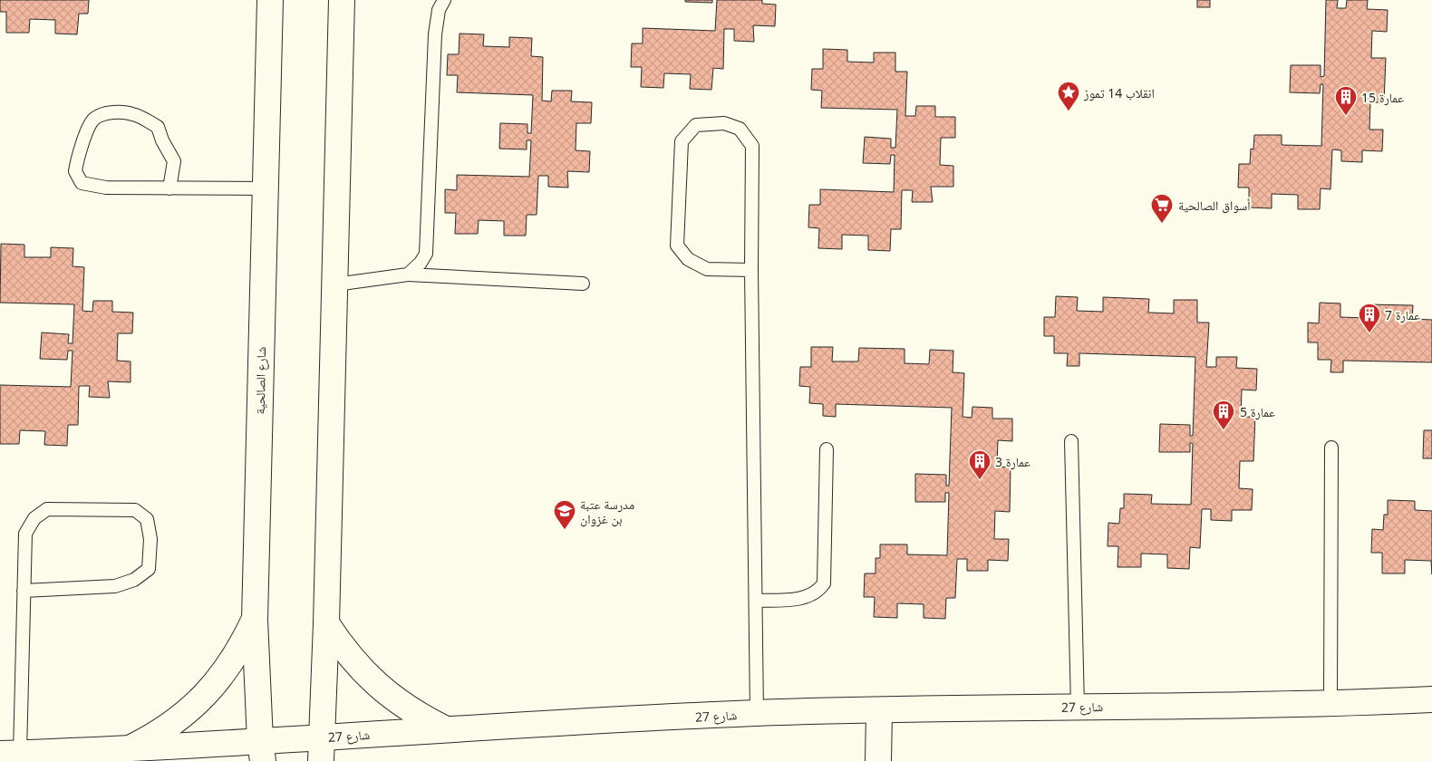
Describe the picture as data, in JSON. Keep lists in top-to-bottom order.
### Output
{
  "streets": {
    "main road": ["شارع الصالحية", "شارع 27"]
  },
  "crossings": [
    ["شارع الصالحية", "شارع 27"]
  ],
  "places": {
    "place": ["انقلاب 14 تموز"],
    "building": [
      "عمارة 15",
      "عمارة 7",
      "عمارة 5",
      "عمارة 3"
    ],
    "supermarket": ["أسواق الصالحية"],
    "school or university": ["مدرسة عتبة بن غزوان"]
  }
}
